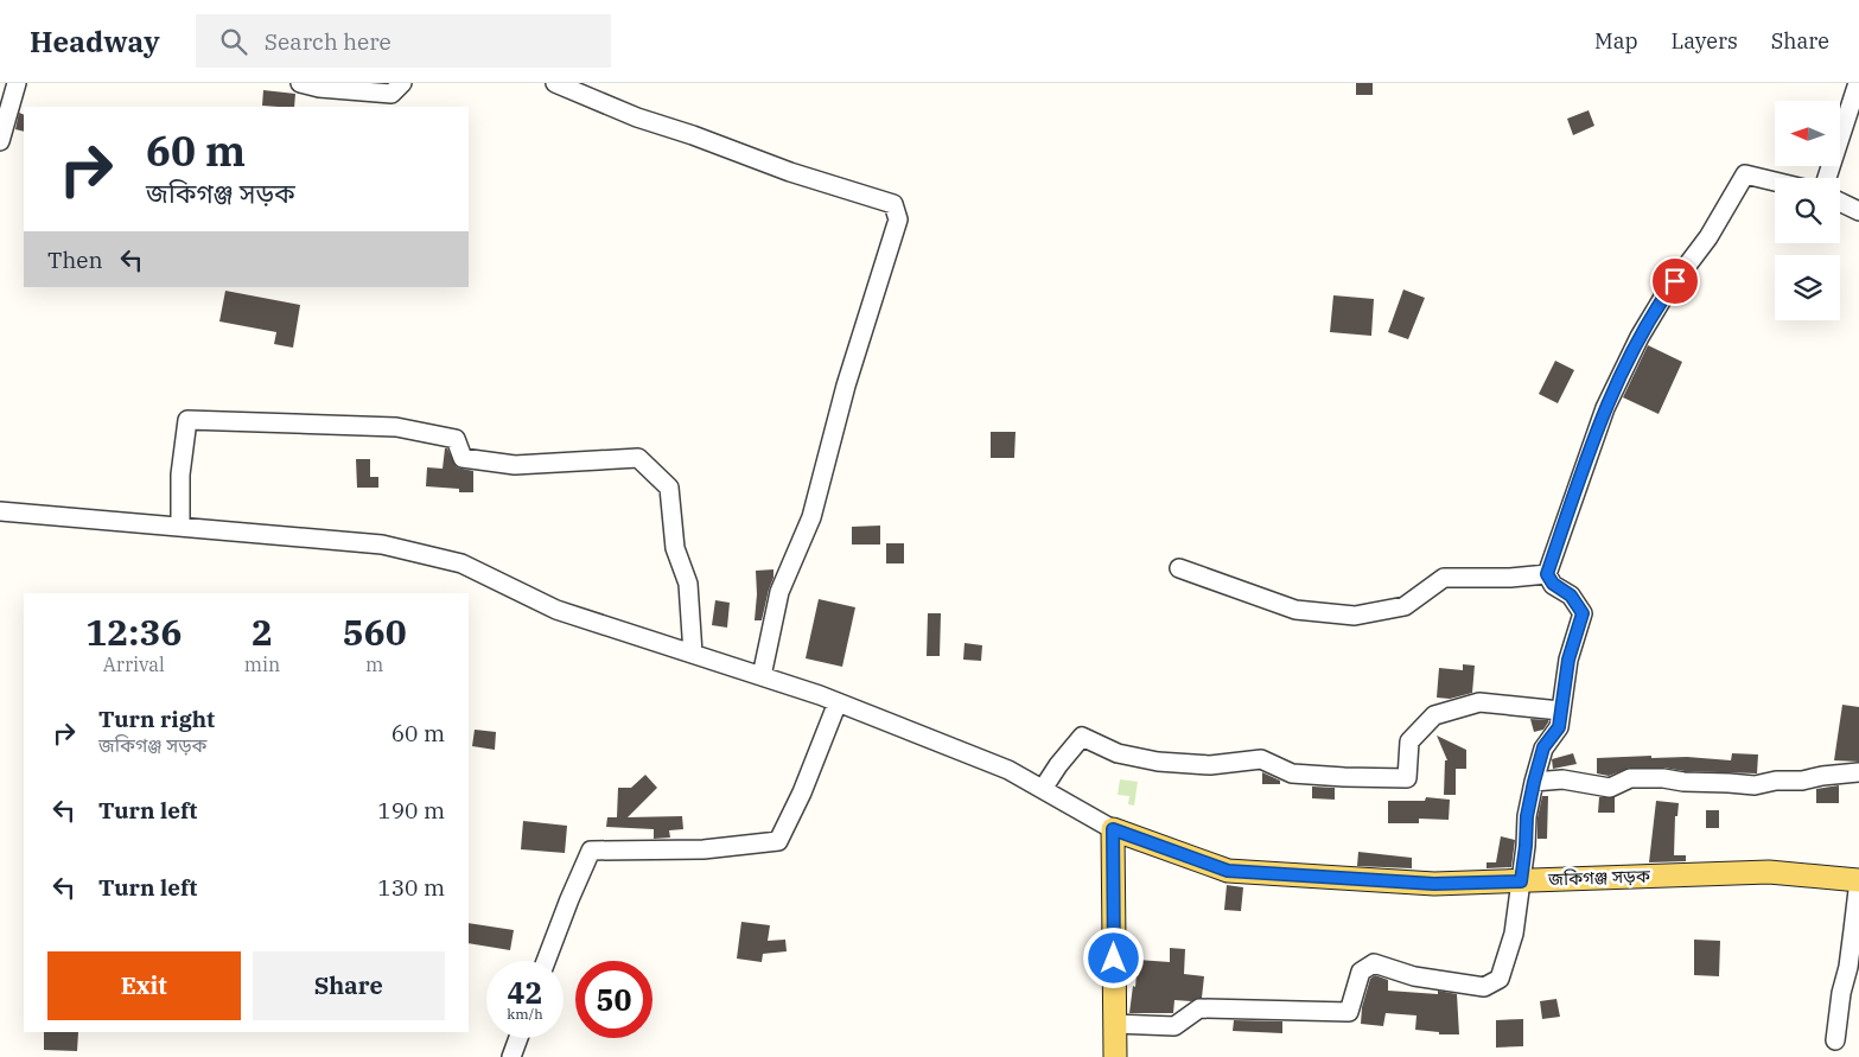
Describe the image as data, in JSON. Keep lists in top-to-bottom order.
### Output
{
  "streets": {
    "main road": ["জকিগঞ্জ সড়ক"]
  },
  "north": "left",
  "page": {
    "header": "Headway",
    "search": "Search here",
    "nav": ["Map", "Layers", "Share"],
    "turn": ["60 m", "জকিগঞ্জ সড়ক"],
    "then": "Then",
    "eta": [
      "12:36",
      "Arrival",
      "2",
      "min",
      "560",
      "m"
    ],
    "list": [
      {
        "name": "Turn right",
        "note": "জকিগঞ্জ সড়ক",
        "value": "60 m"
      },
      {
        "name": "Turn left",
        "value": "190 m"
      },
      {
        "name": "Turn left",
        "value": "130 m"
      }
    ],
    "buttons": ["Exit", "Share"],
    "speed": "42 km/h",
    "limit": "50"
  }
}
